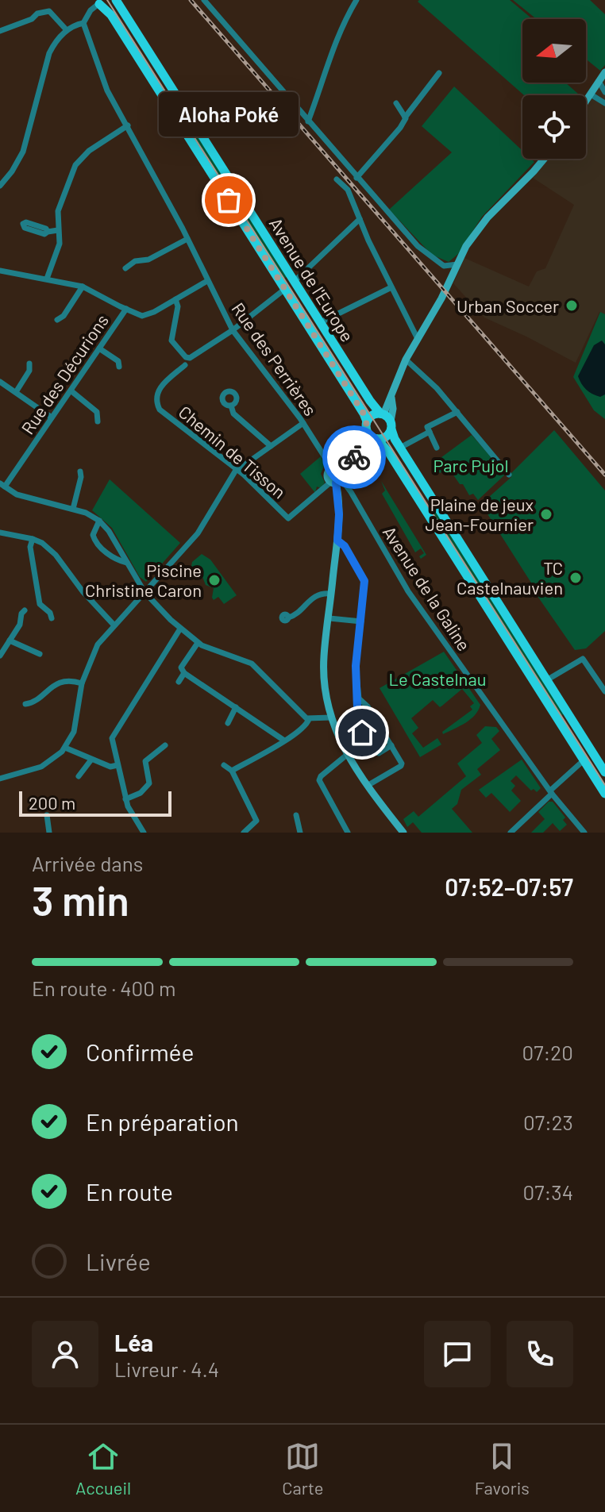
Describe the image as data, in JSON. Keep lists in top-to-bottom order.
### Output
{
  "streets": {
    "main road": ["Avenue de l'Europe"],
    "street": [
      "Rue des Perrières",
      "Rue des Décurions",
      "Chemin de Tisson",
      "Avenue de la Galine"
    ]
  },
  "crossings": [
    ["Chemin de Tisson", "Avenue de la Galine"]
  ],
  "parks": ["Parc Pujol", "Le Castelnau"],
  "places": [
    "Aloha Poké",
    "Urban Soccer",
    "Plaine de jeux Jean-Fournier",
    "TC Castelnauvien",
    "Piscine Christine Caron"
  ],
  "scale_bar": "200 m",
  "north": "left",
  "page": {
    "bubble": "Aloha Poké",
    "scale": "200 m",
    "heading": ["3 min", "Arrivée dans", "07:52–07:57"],
    "panel": ["Léa", "Livreur · 4.4"],
    "bar": "En route · 400 m",
    "list": [
      ["Confirmée", "07:20"],
      ["En préparation", "07:23"],
      ["En route", "07:34"],
      "Livrée"
    ],
    "tabs": ["Accueil", "Carte", "Favoris"]
  }
}
